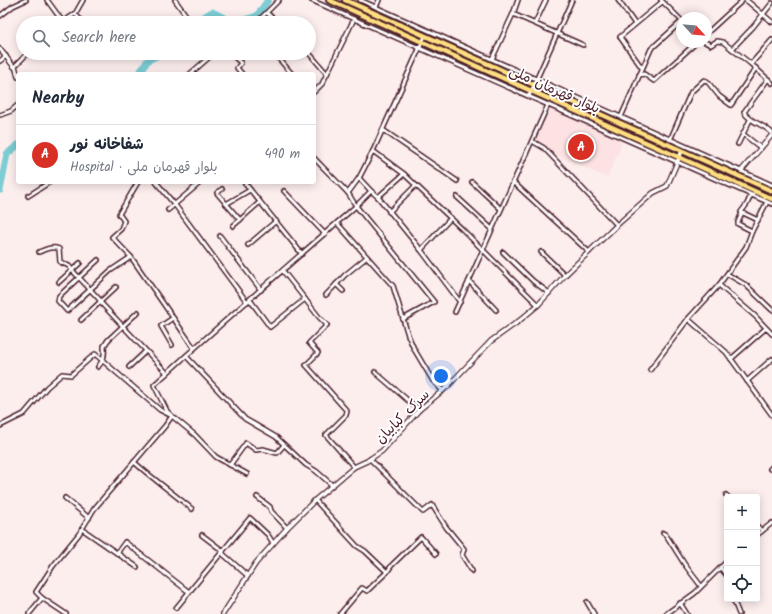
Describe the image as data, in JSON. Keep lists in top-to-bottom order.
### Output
{
  "streets": {
    "highway": ["بلوار قهرمان ملی"],
    "street": ["سرک کبابیان"]
  },
  "crossings": [
    ["بلوار قهرمان ملی", "سرک کبابیان"]
  ],
  "north": "bottom right",
  "page": {
    "search": "Search here",
    "heading": "Nearby",
    "list": [
      {
        "mark": "A",
        "name": "شفاخانه نور",
        "note": "Hospital · بلوار قهرمان ملی",
        "value": "490 m"
      }
    ],
    "pins": "A",
    "map_buttons": ["+", "−"]
  }
}
